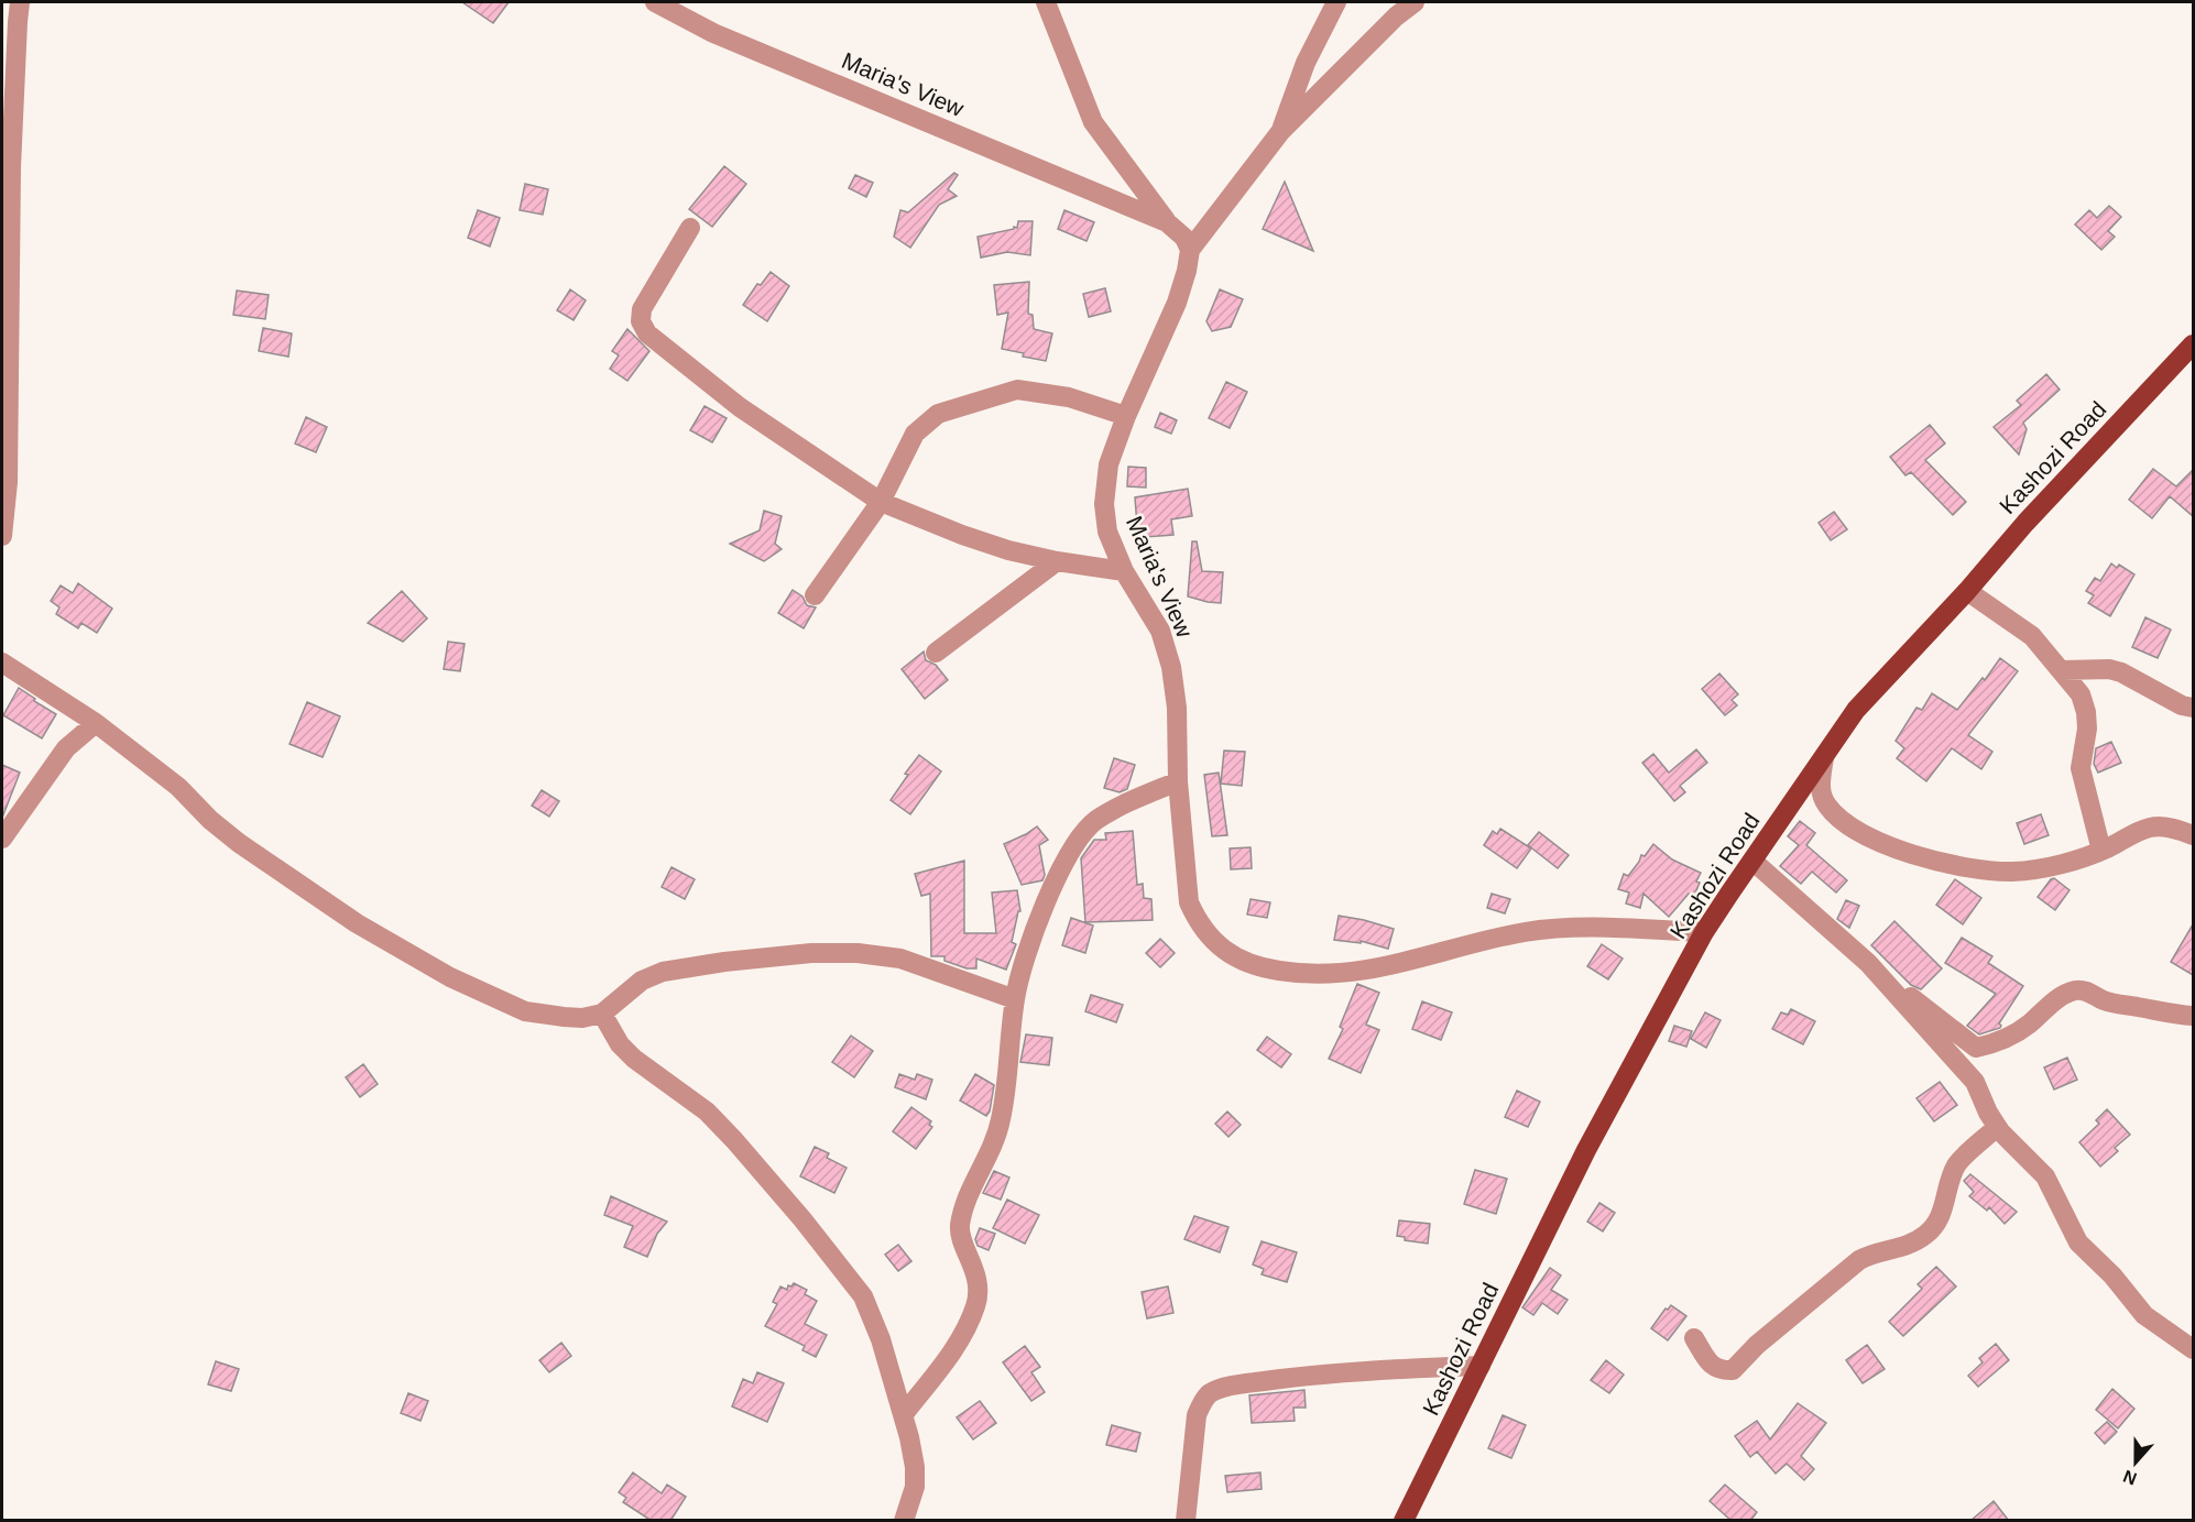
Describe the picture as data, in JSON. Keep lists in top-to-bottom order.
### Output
{
  "streets": {
    "main road": ["Kashozi Road"],
    "street": ["Maria's View"]
  },
  "crossings": [
    ["Maria's View", "Kashozi Road"]
  ],
  "north": "bottom"
}
